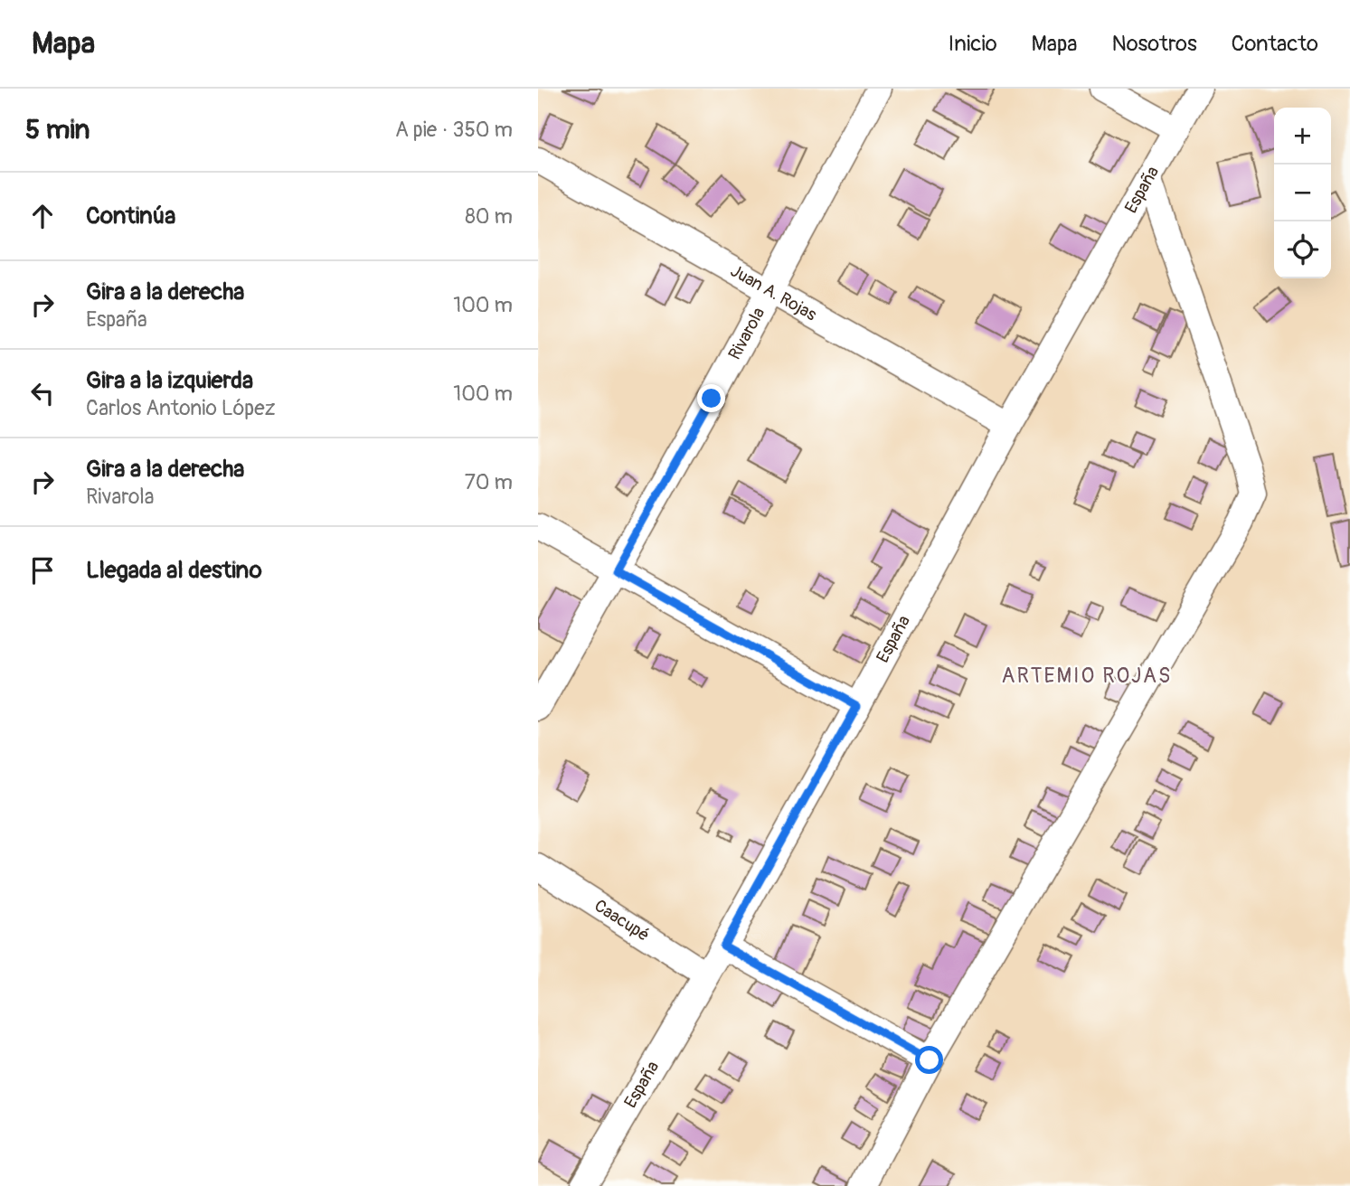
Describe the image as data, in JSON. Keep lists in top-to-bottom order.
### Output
{
  "streets": {
    "street": [
      "España",
      "Juan A. Rojas",
      "Rivarola",
      "Caacupé"
    ]
  },
  "crossings": [
    ["España", "Juan A. Rojas"],
    ["España", "Caacupé"],
    ["Juan A. Rojas", "Rivarola"]
  ],
  "districts": ["ARTEMIO ROJAS"],
  "page": {
    "header": "Mapa",
    "nav": [
      "Inicio",
      "Mapa",
      "Nosotros",
      "Contacto"
    ],
    "heading": ["5 min", "A pie · 350 m"],
    "map_buttons": ["+", "−"],
    "list": [
      ["Continúa", "80 m"],
      ["Gira a la derecha", "España", "100 m"],
      ["Gira a la izquierda", "Carlos Antonio López", "100 m"],
      ["Gira a la derecha", "Rivarola", "70 m"],
      "Llegada al destino"
    ]
  }
}
